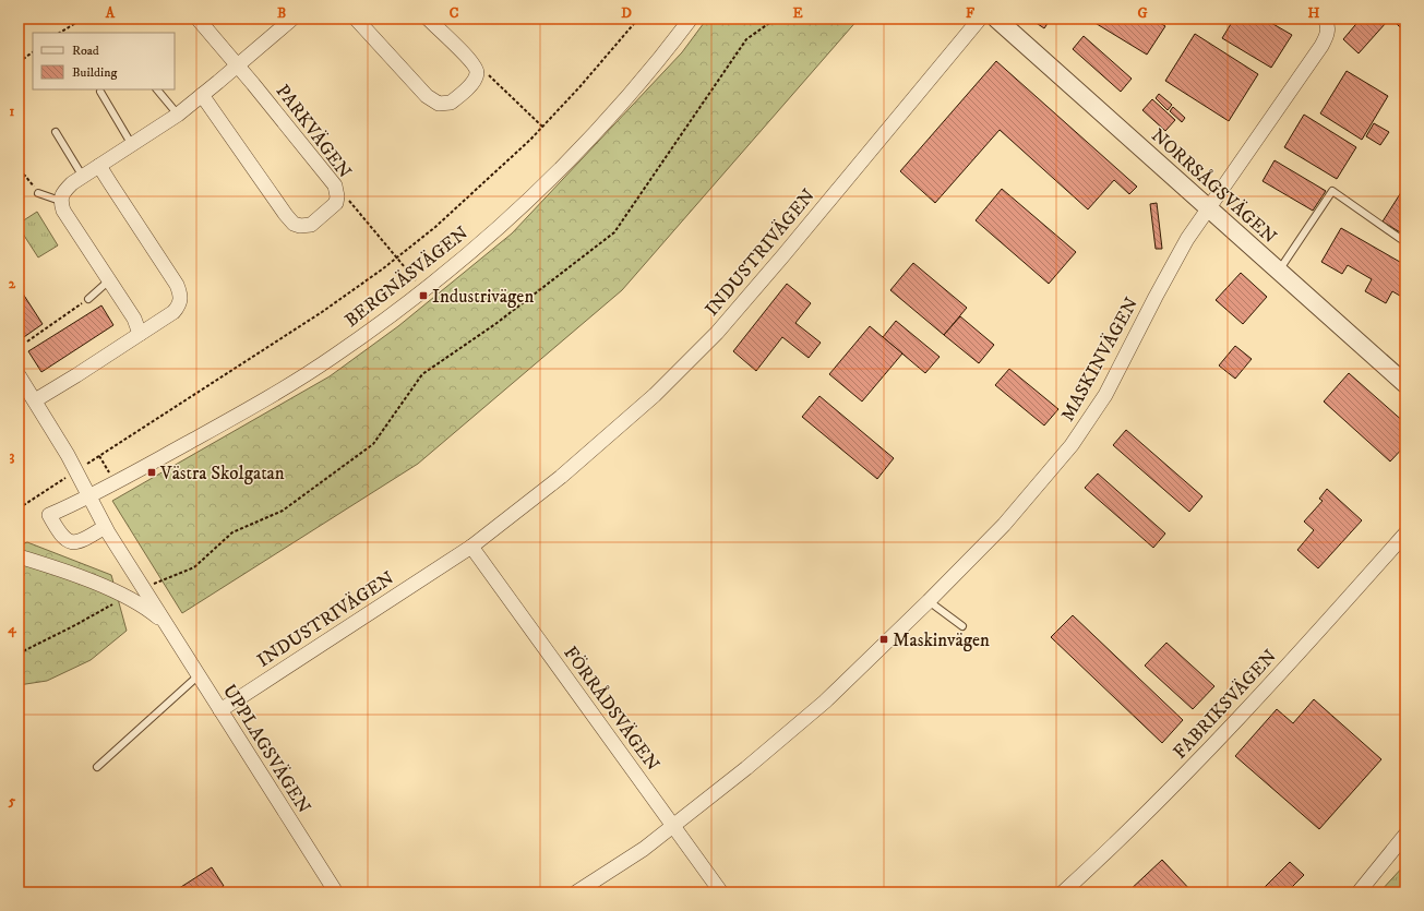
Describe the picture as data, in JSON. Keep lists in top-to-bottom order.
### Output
{
  "streets": {
    "street": [
      "PARKVÄGEN",
      "NORRSÅGSVÄGEN",
      "INDUSTRIVÄGEN",
      "BERGNÄSVÄGEN",
      "MASKINVÄGEN",
      "FABRIKSVÄGEN",
      "FÖRRÅDSVÄGEN",
      "UPPLAGSVÄGEN"
    ]
  },
  "crossings": [
    ["NORRSÅGSVÄGEN", "MASKINVÄGEN"],
    ["INDUSTRIVÄGEN", "FÖRRÅDSVÄGEN"],
    ["INDUSTRIVÄGEN", "UPPLAGSVÄGEN"],
    ["BERGNÄSVÄGEN", "UPPLAGSVÄGEN"],
    ["MASKINVÄGEN", "FÖRRÅDSVÄGEN"]
  ],
  "places": {
    "transit": ["Industrivägen", "Västra Skolgatan", "Maskinvägen"]
  },
  "legend": ["Road", "Building"],
  "grid": {
    "columns": [
      "A",
      "B",
      "C",
      "D",
      "E",
      "F",
      "G",
      "H"
    ],
    "rows": [
      "1",
      "2",
      "3",
      "4",
      "5"
    ]
  }
}
